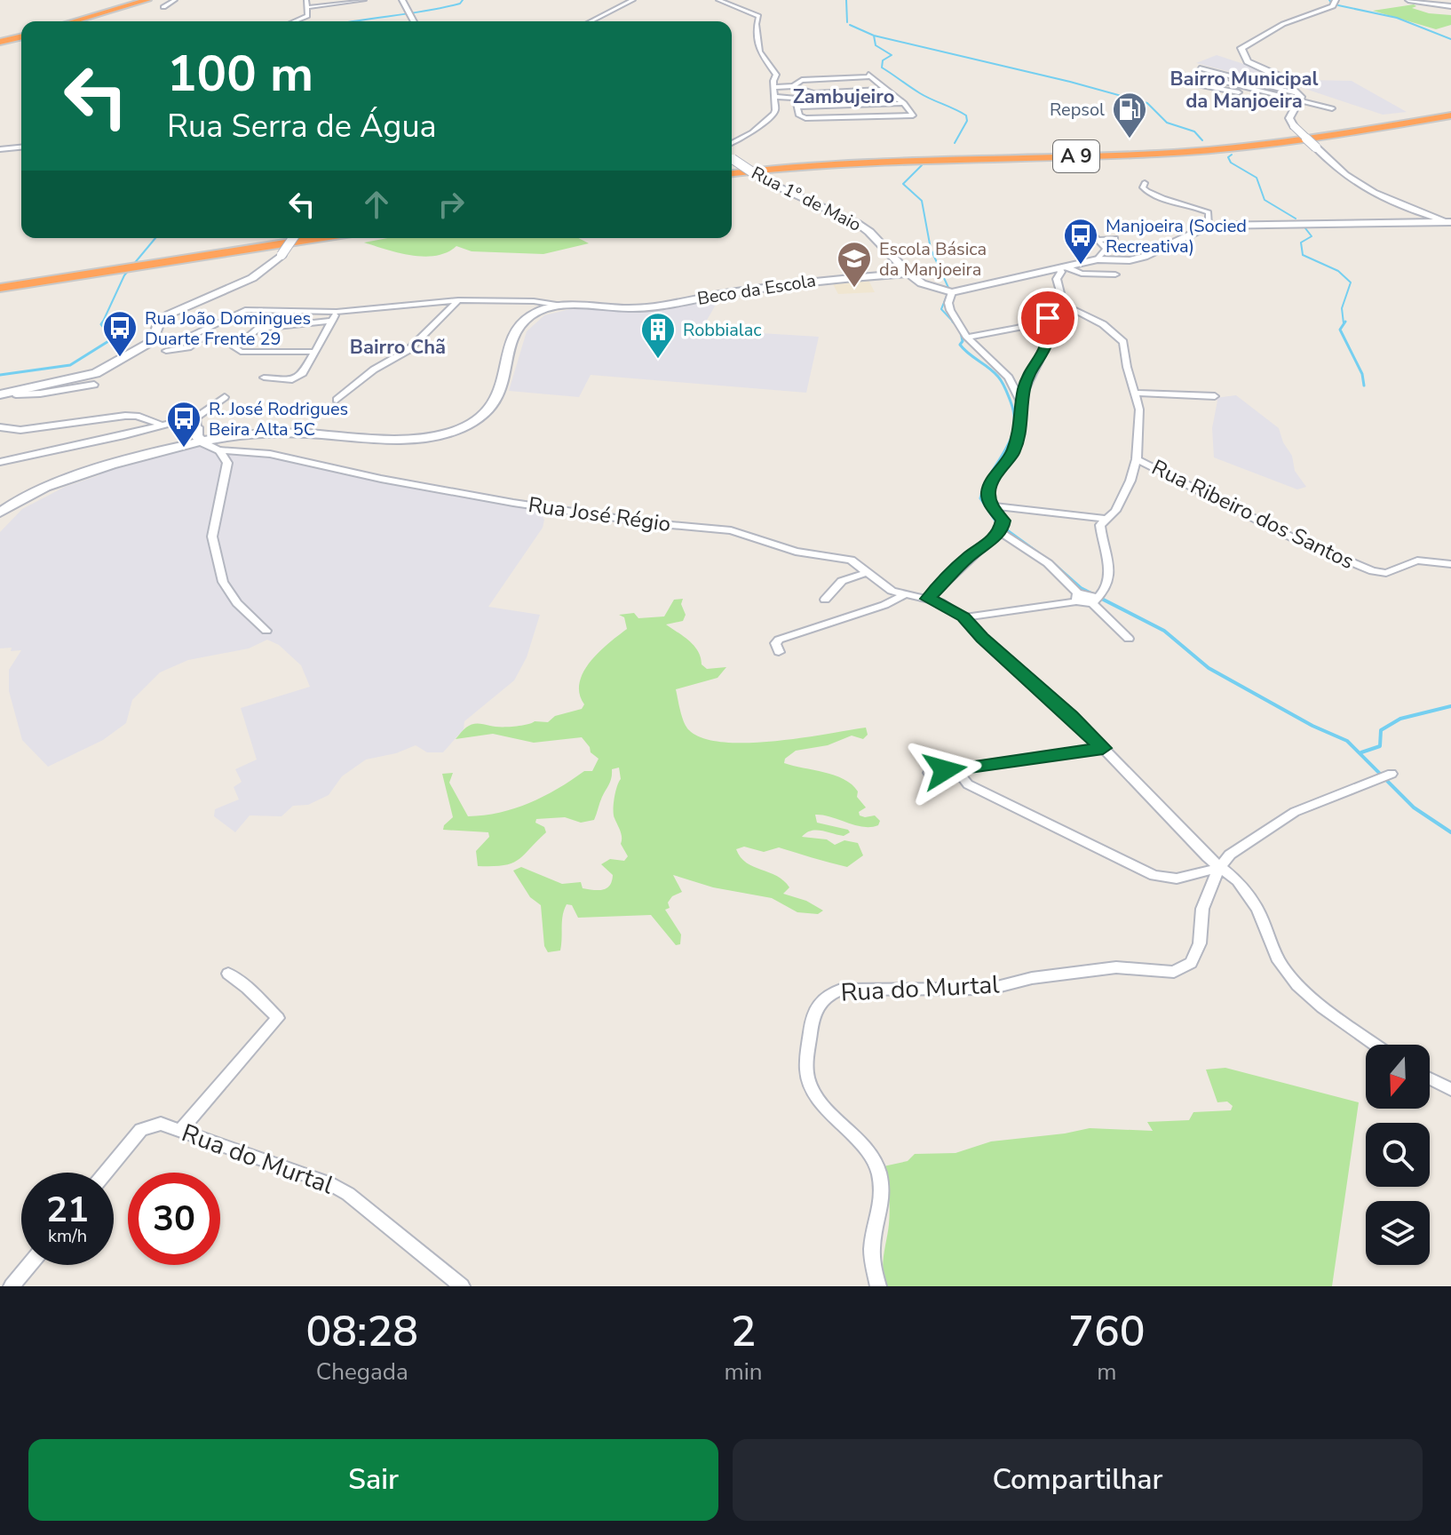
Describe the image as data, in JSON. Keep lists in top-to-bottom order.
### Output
{
  "streets": {
    "highway": ["A 9"],
    "street": [
      "Rua 1º de Maio",
      "Beco da Escola",
      "Rua José Régio",
      "Rua Ribeiro dos Santos",
      "Rua do Murtal"
    ]
  },
  "crossings": [
    ["Rua 1º de Maio", "Beco da Escola"],
    ["Rua José Régio", "Rua do Murtal"]
  ],
  "districts": ["Bairro Municipal da Manjoeira", "Zambujeiro", "Bairro Chã"],
  "places": {
    "fuel station": ["Repsol"],
    "bus stop": ["Manjoeira (Socied Recreativa)", "Rua João Domingues Duarte Frente 29", "R. José Rodrigues Beira Alta 5C"],
    "school or university": ["Escola Básica da Manjoeira"],
    "building": ["Robbialac"]
  },
  "north": "bottom",
  "page": {
    "turn": ["100 m", "Rua Serra de Água"],
    "speed": "21 km/h",
    "limit": "30",
    "eta": [
      "08:28",
      "Chegada",
      "2",
      "min",
      "760",
      "m"
    ],
    "buttons": ["Sair", "Compartilhar"]
  }
}
